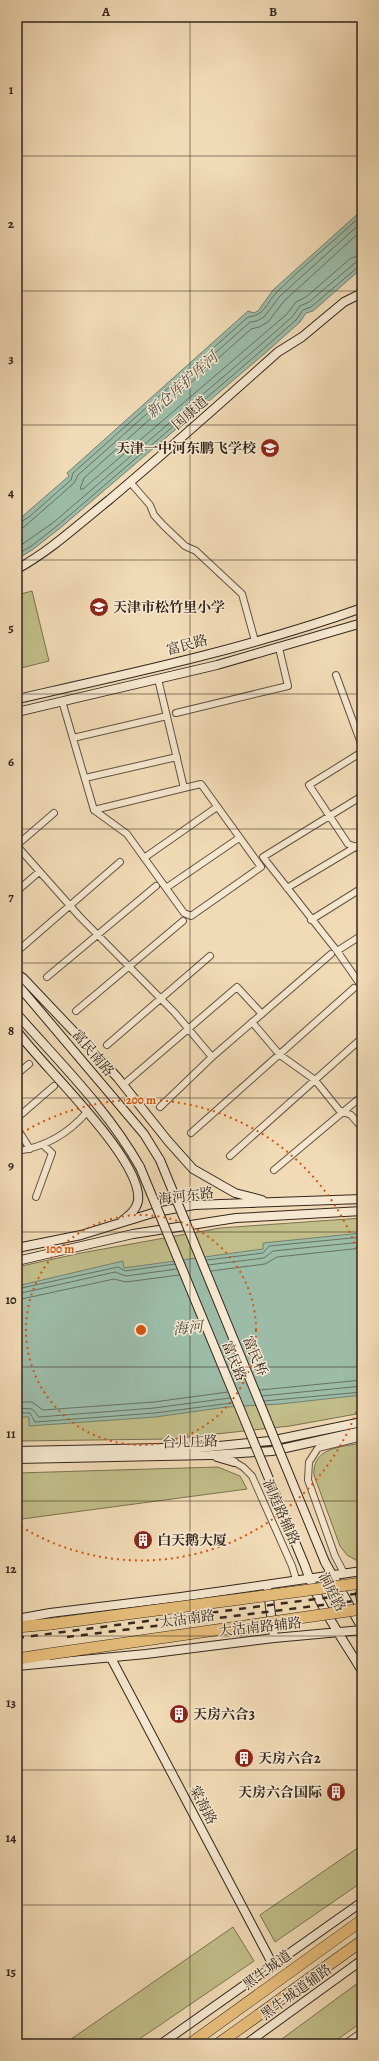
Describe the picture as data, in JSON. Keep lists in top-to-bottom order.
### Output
{
  "streets": {
    "highway": ["大沽南路", "黑牛城道"],
    "main road": [
      "国康道",
      "富民路",
      "富民南路",
      "海河东路",
      "富民桥",
      "台儿庄路",
      "洞庭路",
      "大沽南路辅路",
      "棠海路",
      "黑牛城道辅路"
    ],
    "street": ["洞庭路辅路"]
  },
  "crossings": [
    ["富民路", "洞庭路"],
    ["富民南路", "富民桥"],
    ["富民桥", "洞庭路"],
    ["洞庭路", "大沽南路辅路"],
    ["大沽南路辅路", "棠海路"]
  ],
  "water": ["新仓库护库河", "海河"],
  "places": {
    "school or university": ["天津一中河东鹏飞学校", "天津市松竹里小学"],
    "building": [
      "白天鹅大厦",
      "天房六合3",
      "天房六合2",
      "天房六合国际"
    ]
  },
  "grid": {
    "columns": ["A", "B"],
    "rows": [
      "1",
      "2",
      "3",
      "4",
      "5",
      "6",
      "7",
      "8",
      "9",
      "10",
      "11",
      "12",
      "13",
      "14",
      "15"
    ]
  },
  "rings": ["200 m", "100 m"]
}
